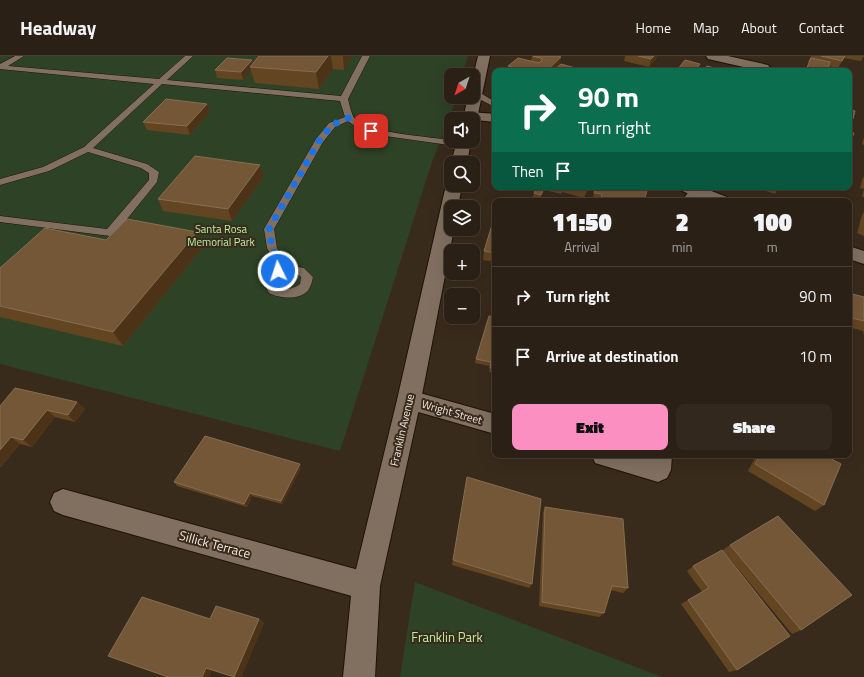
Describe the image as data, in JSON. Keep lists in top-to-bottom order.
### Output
{
  "streets": {
    "main road": ["Wright Street", "Franklin Avenue", "Sillick Terrace"]
  },
  "crossings": [
    ["Wright Street", "Franklin Avenue"],
    ["Franklin Avenue", "Sillick Terrace"]
  ],
  "parks": ["Santa Rosa Memorial Park", "Franklin Park"],
  "north": "bottom left",
  "page": {
    "header": "Headway",
    "nav": [
      "Home",
      "Map",
      "About",
      "Contact"
    ],
    "map_buttons": ["+", "−"],
    "turn": ["90 m", "Turn right"],
    "then": "Then",
    "eta": [
      "11:50",
      "Arrival",
      "2",
      "min",
      "100",
      "m"
    ],
    "list": [
      {
        "name": "Turn right",
        "value": "90 m"
      },
      {
        "name": "Arrive at destination",
        "value": "10 m"
      }
    ],
    "buttons": ["Exit", "Share"]
  }
}
